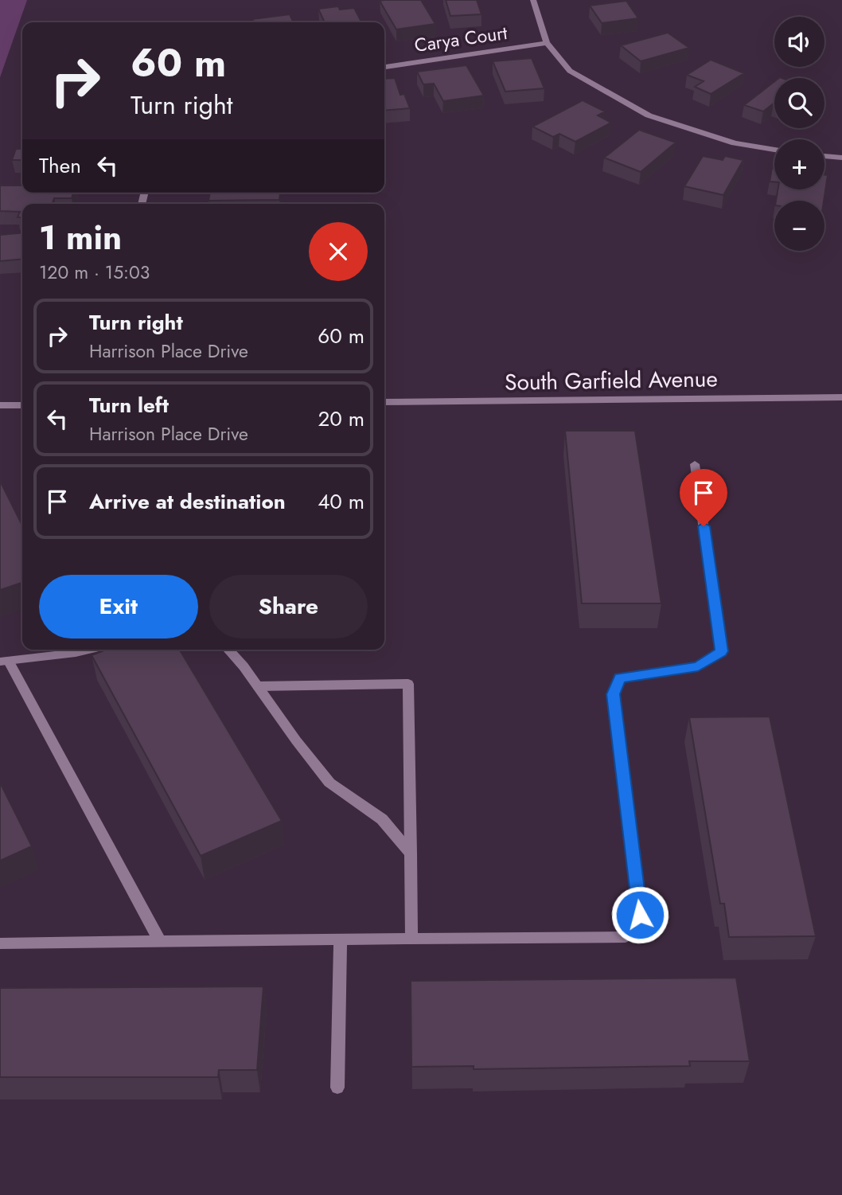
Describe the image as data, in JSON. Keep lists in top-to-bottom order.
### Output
{
  "streets": {
    "street": ["Carya Court", "South Garfield Avenue"]
  },
  "page": {
    "map_buttons": ["+", "−"],
    "turn": ["60 m", "Turn right"],
    "then": "Then",
    "heading": ["1 min", "120 m · 15:03"],
    "list": [
      {
        "name": "Turn right",
        "note": "Harrison Place Drive",
        "value": "60 m"
      },
      {
        "name": "Turn left",
        "note": "Harrison Place Drive",
        "value": "20 m"
      },
      {
        "name": "Arrive at destination",
        "value": "40 m"
      }
    ],
    "buttons": ["Exit", "Share"]
  }
}
